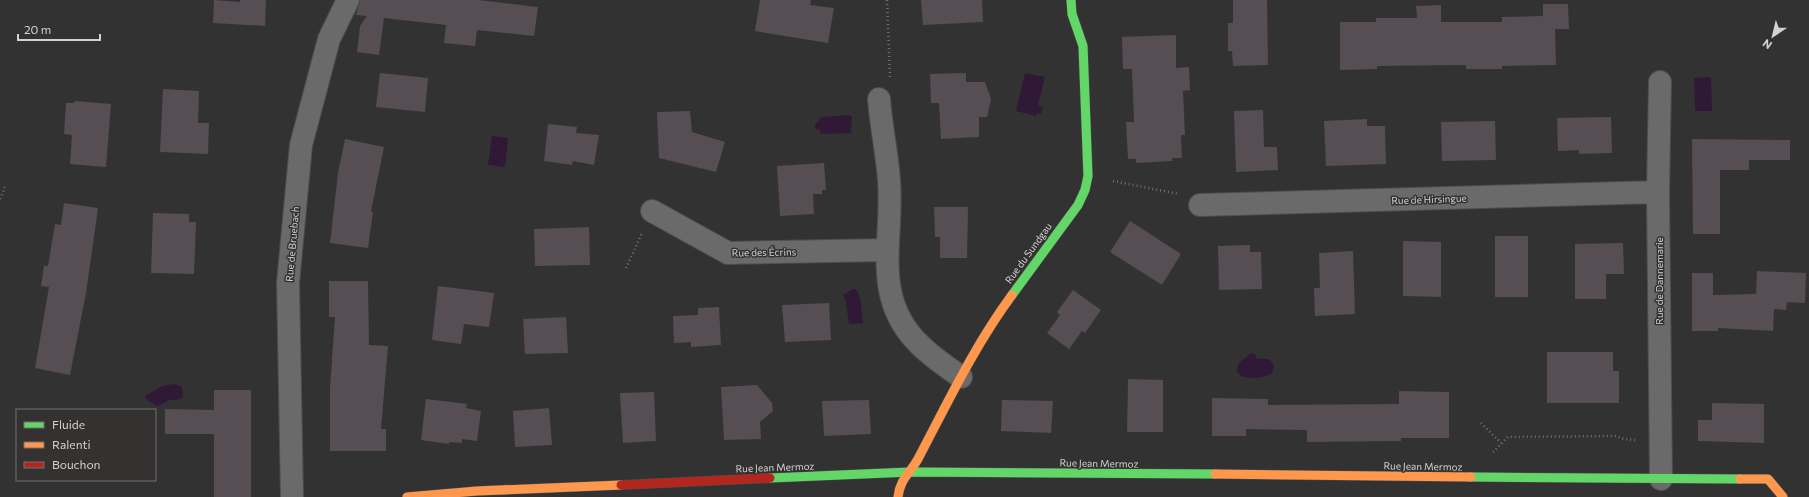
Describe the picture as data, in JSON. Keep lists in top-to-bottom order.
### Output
{
  "streets": {
    "street": [
      "Rue de Hirsingue",
      "Rue de Bruebach",
      "Rue des Écrins",
      "Rue du Sundgau",
      "Rue de Dannemarie",
      "Rue Jean Mermoz"
    ]
  },
  "crossings": [
    ["Rue de Hirsingue", "Rue de Dannemarie"],
    ["Rue du Sundgau", "Rue Jean Mermoz"],
    ["Rue de Dannemarie", "Rue Jean Mermoz"]
  ],
  "legend": ["Fluide", "Ralenti", "Bouchon"],
  "scale_bar": "20 m",
  "north": "bottom left"
}
